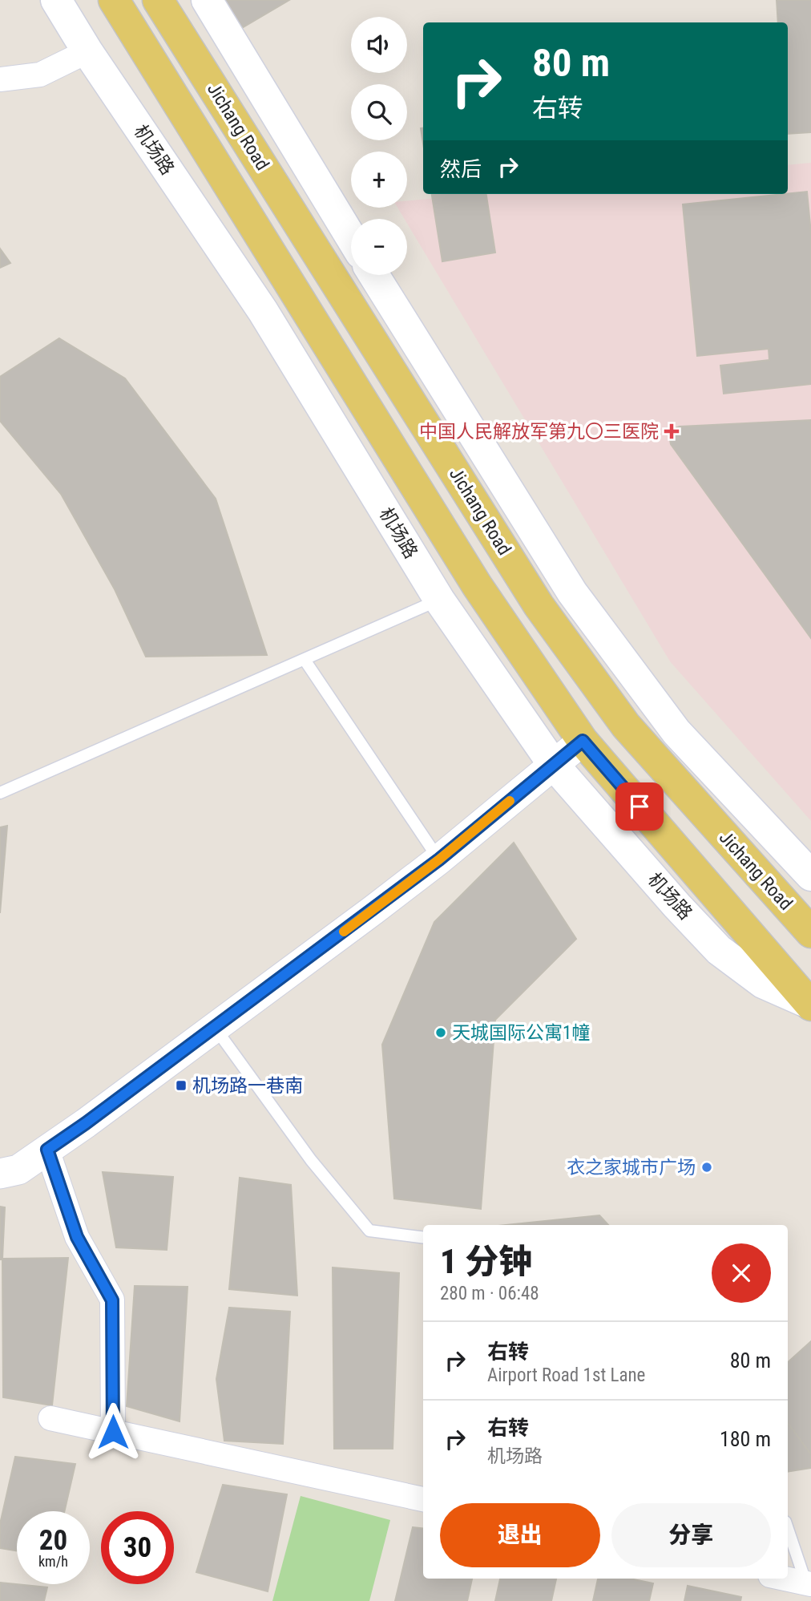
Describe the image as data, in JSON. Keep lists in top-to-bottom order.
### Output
{
  "streets": {
    "main road": ["Jichang Road", "机场路"]
  },
  "places": {
    "health": ["中国人民解放军第九〇三医院"],
    "other": ["天城国际公寓1幢", "衣之家城市广场"],
    "transit": ["机场路一巷南"]
  },
  "page": {
    "map_buttons": ["+", "−"],
    "turn": ["80 m", "右转"],
    "then": "然后",
    "heading": ["1 分钟", "280 m · 06:48"],
    "list": [
      {
        "name": "右转",
        "note": "Airport Road 1st Lane",
        "value": "80 m"
      },
      {
        "name": "右转",
        "note": "机场路",
        "value": "180 m"
      }
    ],
    "buttons": ["退出", "分享"],
    "speed": "20 km/h",
    "limit": "30"
  }
}
